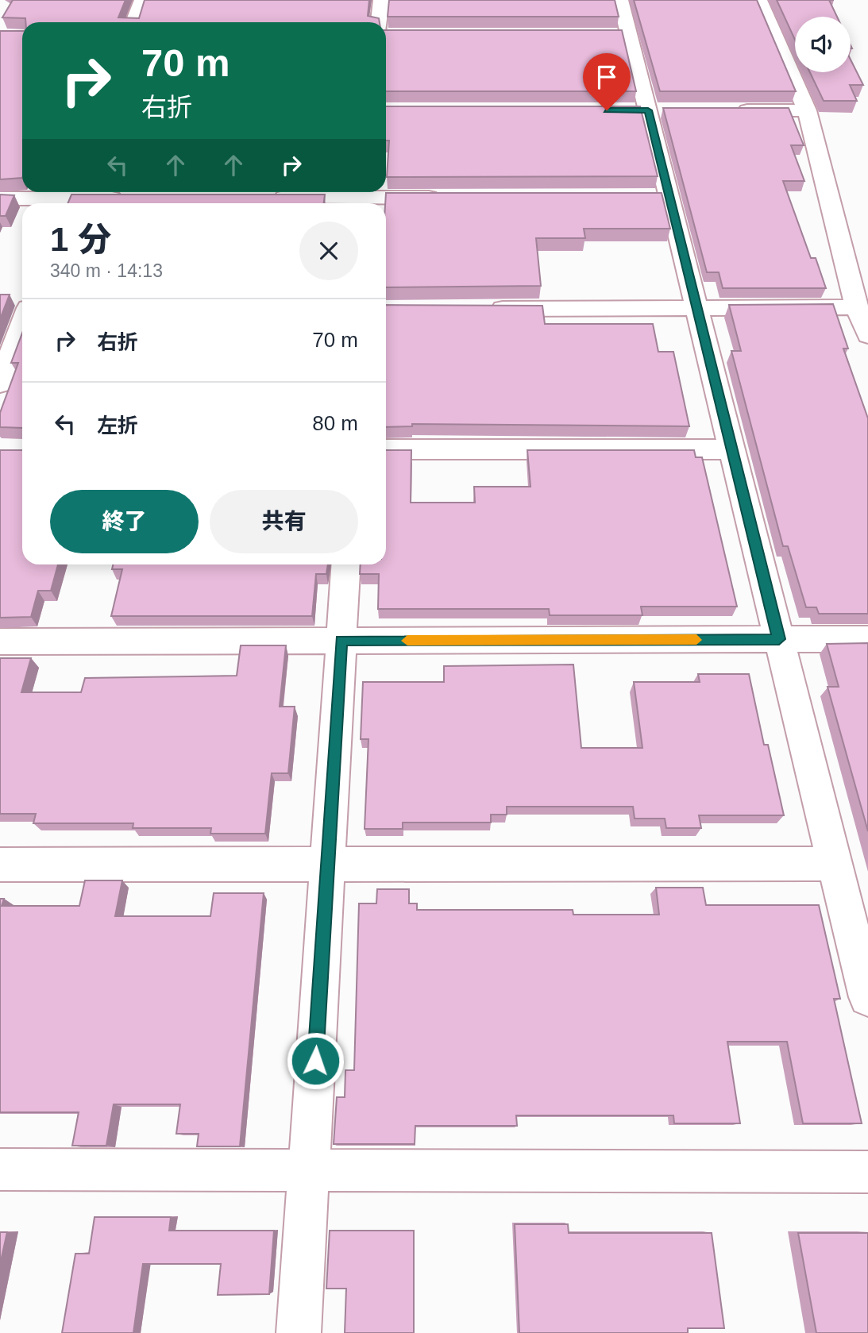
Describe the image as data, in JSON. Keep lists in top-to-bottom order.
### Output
{
  "page": {
    "turn": ["70 m", "右折"],
    "heading": ["1 分", "340 m · 14:13"],
    "list": [
      {
        "name": "右折",
        "value": "70 m"
      },
      {
        "name": "左折",
        "value": "80 m"
      }
    ],
    "buttons": ["終了", "共有"]
  }
}
